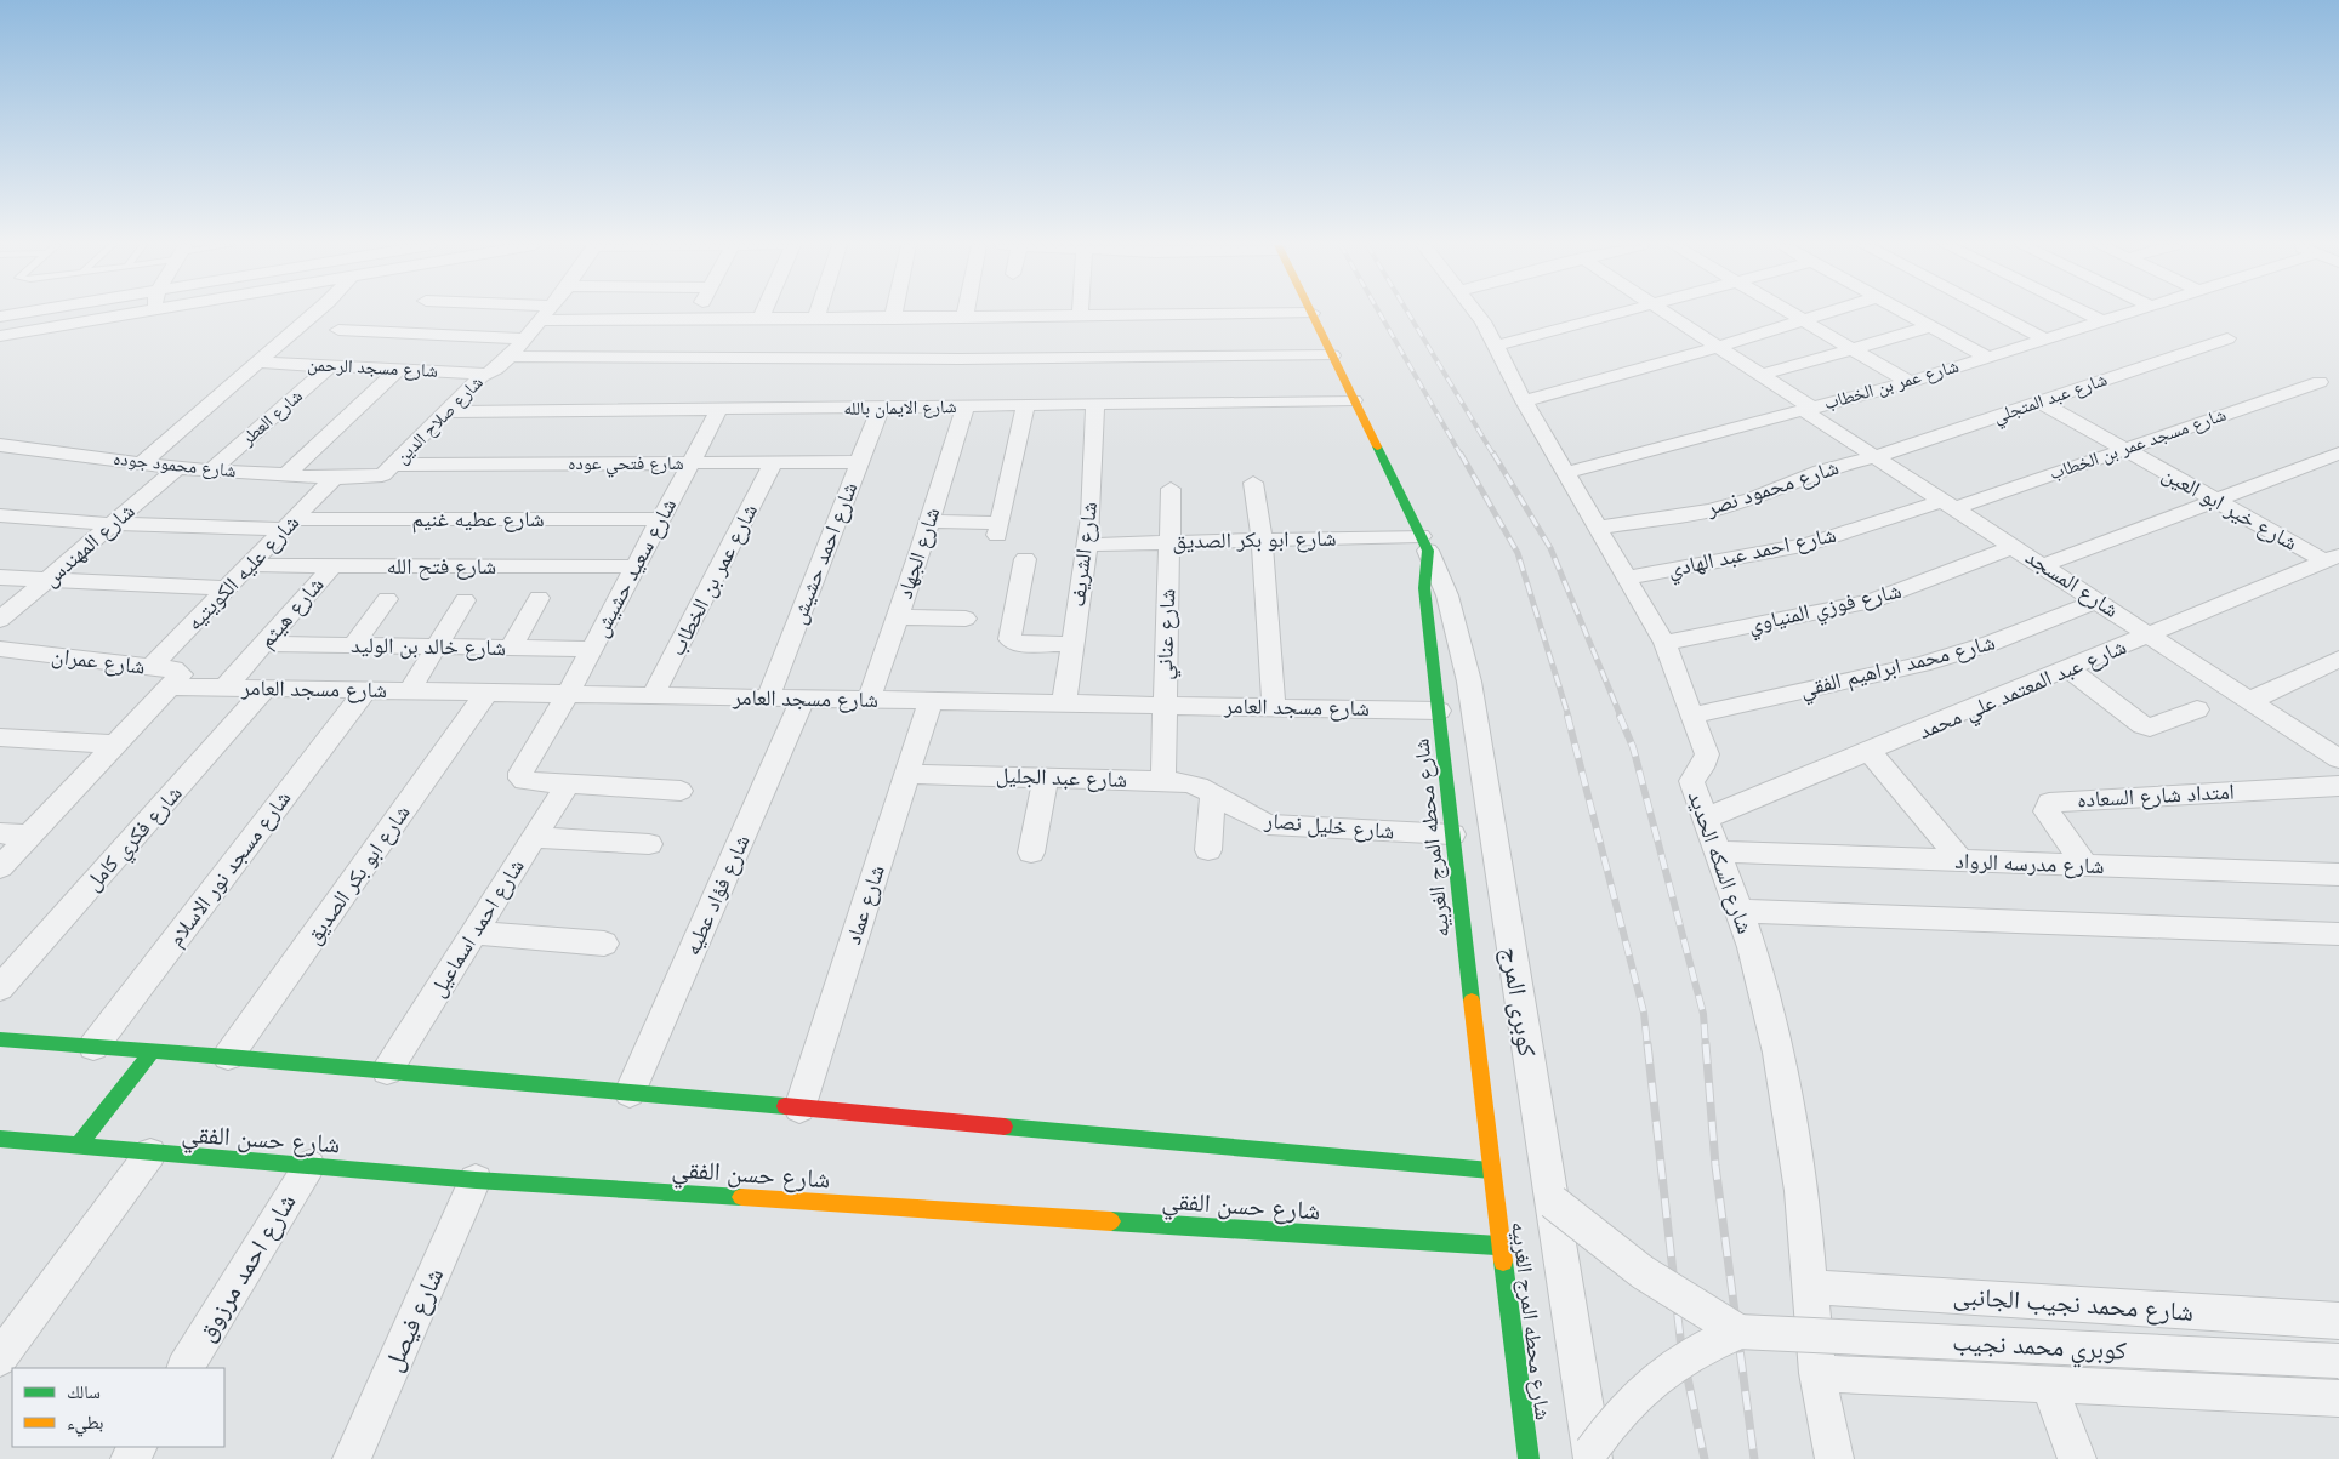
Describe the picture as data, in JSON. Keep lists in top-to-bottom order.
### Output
{
  "streets": {
    "street": [
      "شارع مسجد الرحمن",
      "شارع عمر بن الخطاب",
      "شارع عبد المتجلي",
      "شارع الايمان بالله",
      "شارع العطر",
      "شارع صلاح الدين",
      "شارع مسجد عمر بن الخطاب",
      "شارع فتحي عوده",
      "شارع محمود جوده",
      "شارع محمود نصر",
      "شارع خير ابو العين",
      "شارع عطيه غنيم",
      "شارع ابو بكر الصديق",
      "شارع المهندس",
      "شارع احمد عبد الهادي",
      "شارع احمد حشيش",
      "شارع الجهاد",
      "شارع الشريف",
      "شارع فتح الله",
      "شارع سعيد حشيش",
      "شارع عليه الكويتيه",
      "شارع المسجد",
      "شارع فوزي المنياوي",
      "شارع هيثم",
      "شارع عناني",
      "شارع خالد بن الوليد",
      "شارع عمران",
      "شارع محمد ابراهيم الفقي",
      "شارع مسجد العامر",
      "شارع عبد المعتمد علي محمد",
      "شارع عبد الجليل",
      "امتداد شارع السعاده",
      "شارع خليل نصار",
      "شارع فكري كامل",
      "شارع محطه المرج الغربيه",
      "شارع السكه الحديد",
      "شارع مدرسه الرواد",
      "شارع مسجد نور الاسلام",
      "شارع فؤاد عطيه",
      "شارع عماد",
      "شارع احمد اسماعيل",
      "كوبرى المرج",
      "شارع حسن الفقي",
      "شارع احمد مرزوق",
      "شارع محمد نجيب الجانبى",
      "شارع فيصل",
      "كوبري محمد نجيب"
    ]
  },
  "crossings": [
    ["شارع مسجد الرحمن", "شارع العطر"],
    ["شارع مسجد الرحمن", "شارع صلاح الدين"],
    ["شارع عمر بن الخطاب", "شارع فتحي عوده"],
    ["شارع عمر بن الخطاب", "شارع المسجد"],
    ["شارع عمر بن الخطاب", "شارع مسجد العامر"],
    ["شارع عمر بن الخطاب", "شارع السكه الحديد"],
    ["شارع عبد المتجلي", "شارع محمود نصر"],
    ["شارع عبد المتجلي", "شارع خير ابو العين"],
    ["شارع عبد المتجلي", "شارع المسجد"],
    ["شارع الايمان بالله", "شارع صلاح الدين"],
    ["شارع الايمان بالله", "شارع احمد حشيش"],
    ["شارع الايمان بالله", "شارع الجهاد"],
    ["شارع الايمان بالله", "شارع الشريف"],
    ["شارع الايمان بالله", "شارع سعيد حشيش"],
    ["شارع العطر", "شارع محمود جوده"],
    ["شارع صلاح الدين", "شارع فتحي عوده"],
    ["شارع صلاح الدين", "شارع محمود جوده"],
    ["شارع صلاح الدين", "شارع عليه الكويتيه"],
    ["شارع مسجد عمر بن الخطاب", "شارع خير ابو العين"],
    ["شارع مسجد عمر بن الخطاب", "شارع احمد عبد الهادي"],
    ["شارع مسجد عمر بن الخطاب", "شارع المسجد"],
    ["شارع فتحي عوده", "شارع احمد حشيش"],
    ["شارع فتحي عوده", "شارع سعيد حشيش"],
    ["شارع محمود جوده", "شارع المهندس"],
    ["شارع محمود جوده", "شارع عليه الكويتيه"],
    ["شارع محمود نصر", "شارع المسجد"],
    ["شارع محمود نصر", "شارع السكه الحديد"],
    ["شارع خير ابو العين", "شارع عبد المعتمد علي محمد"],
    ["شارع عطيه غنيم", "شارع المهندس"],
    ["شارع عطيه غنيم", "شارع سعيد حشيش"],
    ["شارع عطيه غنيم", "شارع عليه الكويتيه"],
    ["شارع ابو بكر الصديق", "شارع الشريف"],
    ["شارع ابو بكر الصديق", "شارع عناني"],
    ["شارع ابو بكر الصديق", "شارع مسجد العامر"],
    ["شارع ابو بكر الصديق", "شارع محطه المرج الغربيه"],
    ["شارع ابو بكر الصديق", "كوبرى المرج"],
    ["شارع احمد عبد الهادي", "شارع المسجد"],
    ["شارع احمد عبد الهادي", "شارع السكه الحديد"],
    ["شارع احمد حشيش", "شارع مسجد العامر"],
    ["شارع الجهاد", "شارع مسجد العامر"],
    ["شارع الشريف", "شارع مسجد العامر"],
    ["شارع فتح الله", "شارع سعيد حشيش"],
    ["شارع فتح الله", "شارع عليه الكويتيه"],
    ["شارع فتح الله", "شارع هيثم"],
    ["شارع سعيد حشيش", "شارع خالد بن الوليد"],
    ["شارع سعيد حشيش", "شارع مسجد العامر"],
    ["شارع سعيد حشيش", "شارع احمد اسماعيل"],
    ["شارع عليه الكويتيه", "شارع عمران"],
    ["شارع المسجد", "شارع فوزي المنياوي"],
    ["شارع المسجد", "شارع محمد ابراهيم الفقي"],
    ["شارع المسجد", "شارع عبد المعتمد علي محمد"],
    ["شارع فوزي المنياوي", "شارع السكه الحديد"],
    ["شارع هيثم", "شارع خالد بن الوليد"],
    ["شارع هيثم", "شارع مسجد العامر"],
    ["شارع عناني", "شارع مسجد العامر"],
    ["شارع عناني", "شارع عبد الجليل"],
    ["شارع عمران", "شارع مسجد العامر"],
    ["شارع محمد ابراهيم الفقي", "شارع السكه الحديد"],
    ["شارع مسجد العامر", "شارع فكري كامل"],
    ["شارع مسجد العامر", "شارع محطه المرج الغربيه"],
    ["شارع مسجد العامر", "شارع مسجد نور الاسلام"],
    ["شارع مسجد العامر", "شارع فؤاد عطيه"],
    ["شارع مسجد العامر", "شارع عماد"],
    ["شارع عبد المعتمد علي محمد", "شارع السكه الحديد"],
    ["شارع عبد الجليل", "شارع خليل نصار"],
    ["شارع عبد الجليل", "شارع عماد"],
    ["امتداد شارع السعاده", "شارع مدرسه الرواد"],
    ["شارع خليل نصار", "شارع محطه المرج الغربيه"],
    ["شارع محطه المرج الغربيه", "كوبرى المرج"],
    ["شارع محطه المرج الغربيه", "شارع حسن الفقي"],
    ["شارع السكه الحديد", "شارع مدرسه الرواد"],
    ["شارع السكه الحديد", "شارع محمد نجيب الجانبى"],
    ["كوبرى المرج", "كوبري محمد نجيب"],
    ["شارع حسن الفقي", "شارع احمد مرزوق"],
    ["شارع حسن الفقي", "شارع فيصل"]
  ],
  "legend": ["سالك", "بطيء"]
}
